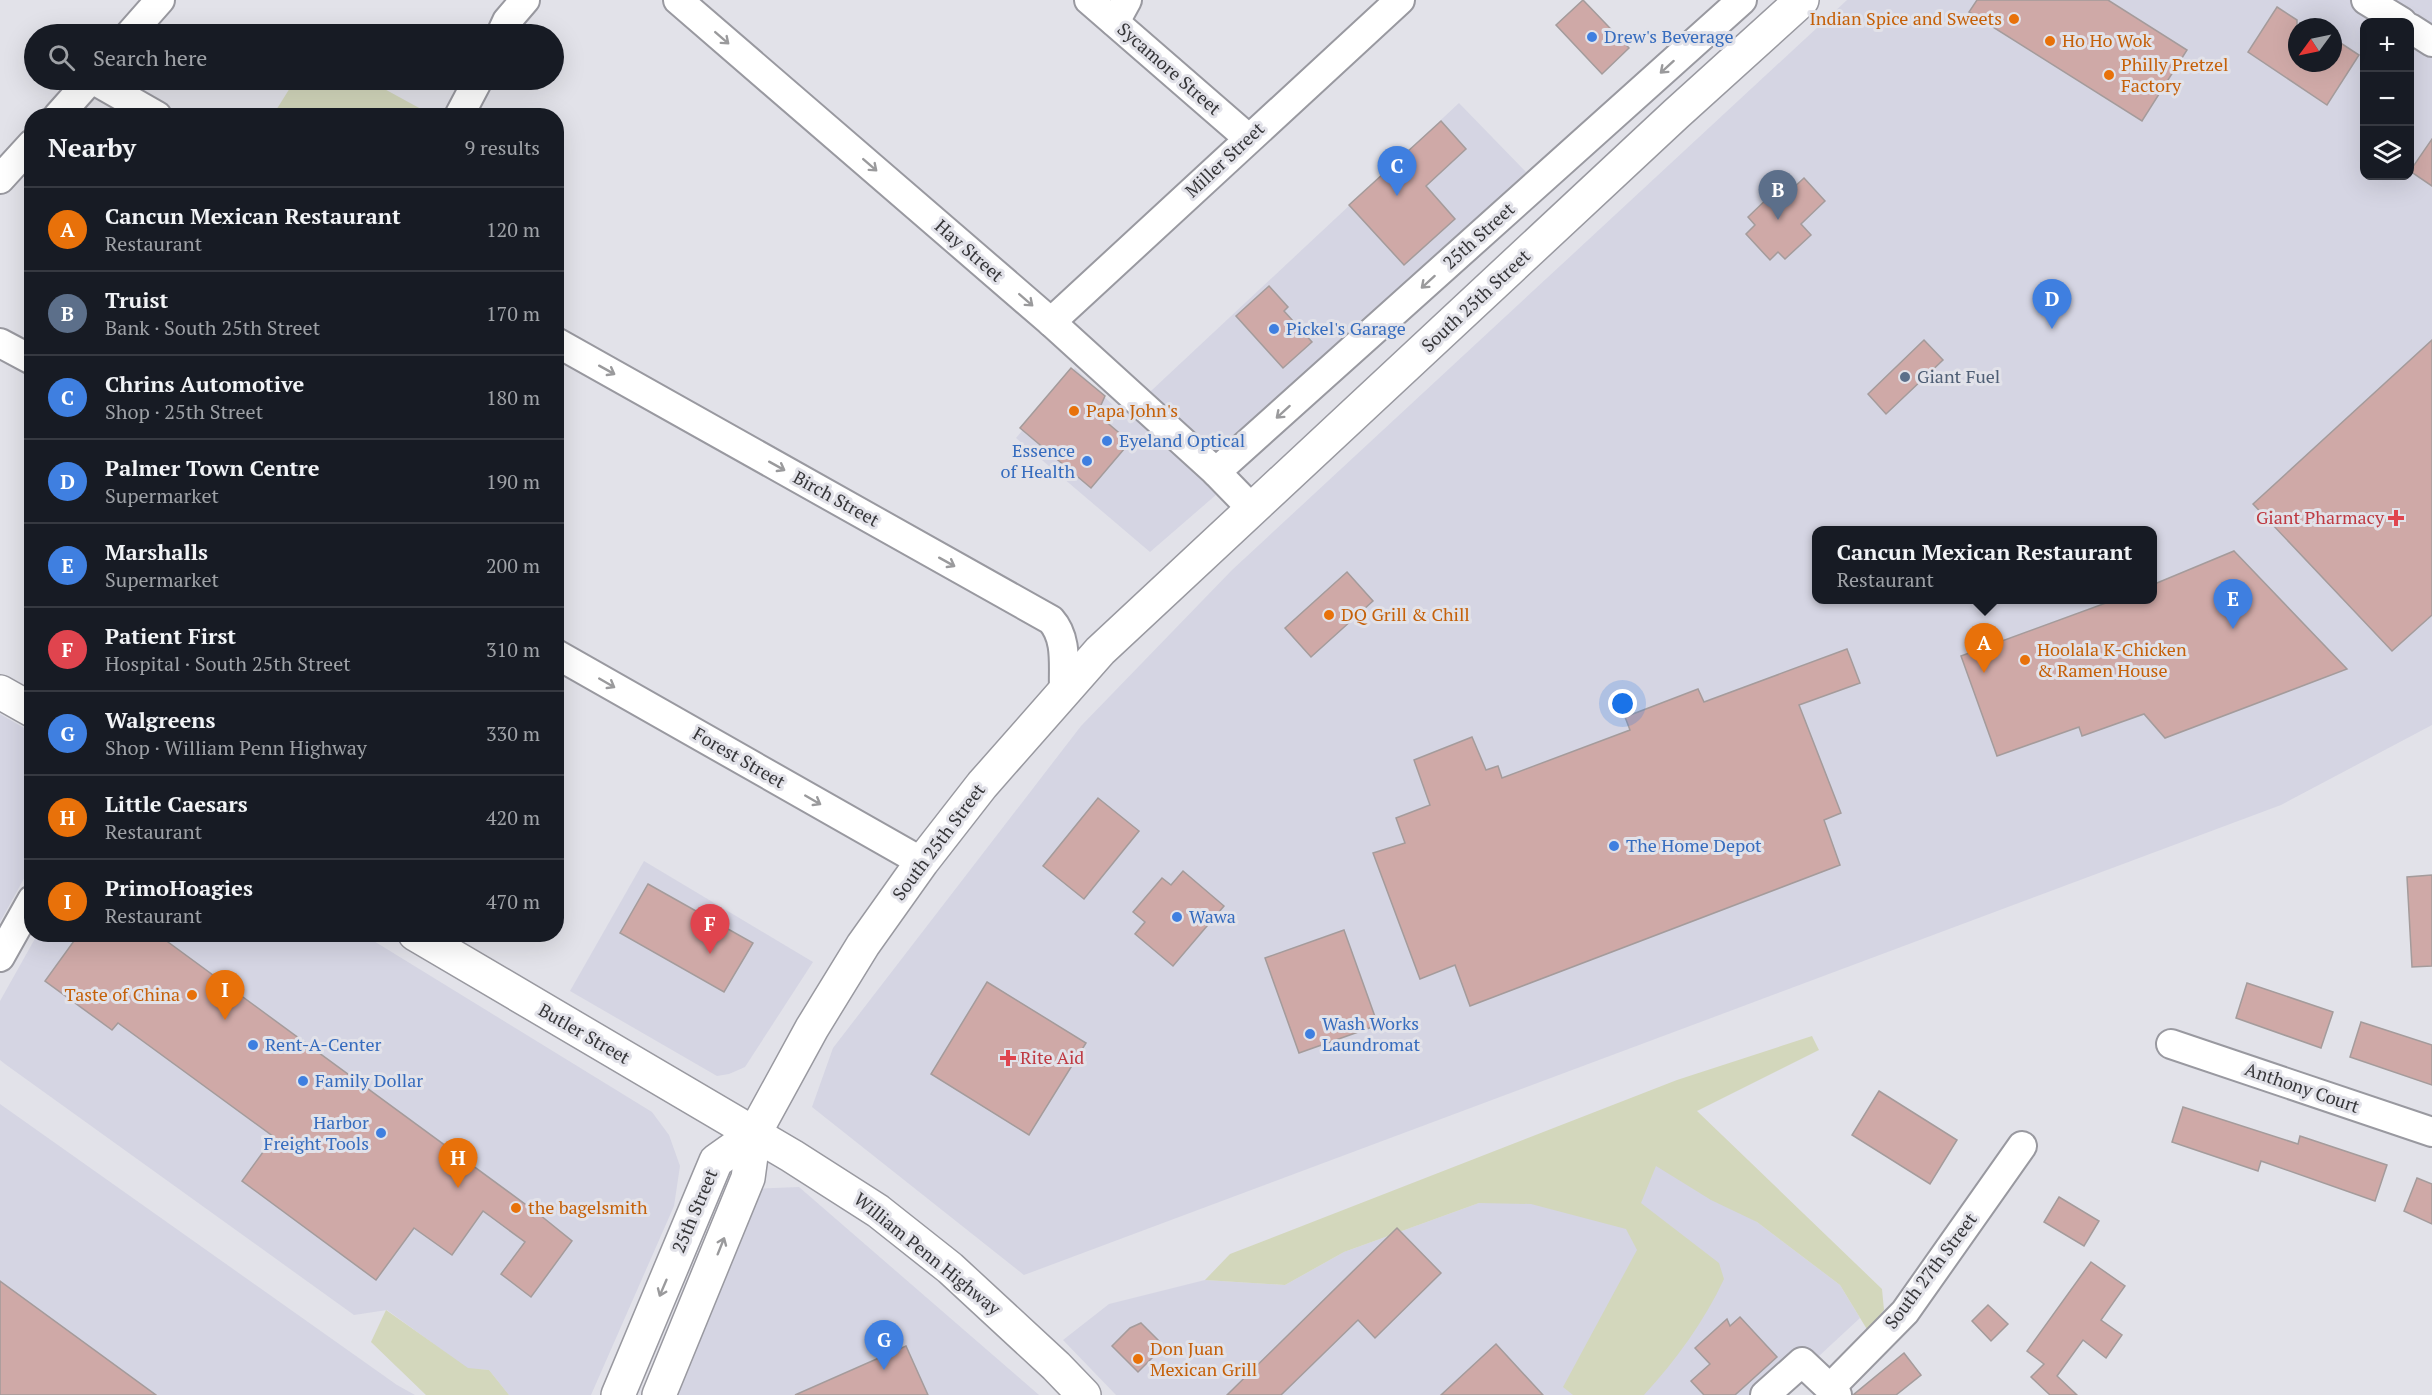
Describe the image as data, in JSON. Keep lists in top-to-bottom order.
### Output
{
  "streets": {
    "main road": [
      "25th Street",
      "South 25th Street",
      "Butler Street",
      "William Penn Highway"
    ],
    "street": [
      "Sycamore Street",
      "Miller Street",
      "Hay Street",
      "Birch Street",
      "Forest Street",
      "Anthony Court",
      "South 27th Street"
    ]
  },
  "crossings": [
    ["Sycamore Street", "Miller Street"],
    ["Miller Street", "Hay Street"],
    ["25th Street", "Hay Street"],
    ["25th Street", "South 25th Street"],
    ["25th Street", "Butler Street"],
    ["25th Street", "William Penn Highway"],
    ["Hay Street", "South 25th Street"],
    ["South 25th Street", "Birch Street"],
    ["South 25th Street", "Forest Street"],
    ["South 25th Street", "Butler Street"],
    ["South 25th Street", "William Penn Highway"],
    ["Butler Street", "William Penn Highway"]
  ],
  "one_way": ["Hay Street", "Birch Street", "Forest Street"],
  "places": {
    "other": [
      "Indian Spice and Sweets",
      "Drew's Beverage",
      "Ho Ho Wok",
      "Philly Pretzel Factory",
      "Pickel's Garage",
      "Giant Fuel",
      "Papa John's",
      "Eyeland Optical",
      "Essence of Health",
      "DQ Grill & Chill",
      "Hoolala K-Chicken & Ramen House",
      "The Home Depot",
      "Wawa",
      "Taste of China",
      "Wash Works Laundromat",
      "Rent-A-Center",
      "Family Dollar",
      "Harbor Freight Tools",
      "the bagelsmith",
      "Don Juan Mexican Grill"
    ],
    "health": ["Giant Pharmacy", "Rite Aid"]
  },
  "north": "bottom left",
  "page": {
    "map_buttons": ["+", "−"],
    "search": "Search here",
    "heading": ["Nearby", "9 results"],
    "pins": [
      "C",
      "B",
      "D",
      "E",
      "A",
      "F",
      "I",
      "H",
      "G"
    ],
    "list": [
      {
        "mark": "A",
        "name": "Cancun Mexican Restaurant",
        "note": "Restaurant",
        "value": "120 m"
      },
      {
        "mark": "B",
        "name": "Truist",
        "note": "Bank · South 25th Street",
        "value": "170 m"
      },
      {
        "mark": "C",
        "name": "Chrins Automotive",
        "note": "Shop · 25th Street",
        "value": "180 m"
      },
      {
        "mark": "D",
        "name": "Palmer Town Centre",
        "note": "Supermarket",
        "value": "190 m"
      },
      {
        "mark": "E",
        "name": "Marshalls",
        "note": "Supermarket",
        "value": "200 m"
      },
      {
        "mark": "F",
        "name": "Patient First",
        "note": "Hospital · South 25th Street",
        "value": "310 m"
      },
      {
        "mark": "G",
        "name": "Walgreens",
        "note": "Shop · William Penn Highway",
        "value": "330 m"
      },
      {
        "mark": "H",
        "name": "Little Caesars",
        "note": "Restaurant",
        "value": "420 m"
      },
      {
        "mark": "I",
        "name": "PrimoHoagies",
        "note": "Restaurant",
        "value": "470 m"
      }
    ],
    "popup": ["Cancun Mexican Restaurant", "Restaurant"]
  }
}
